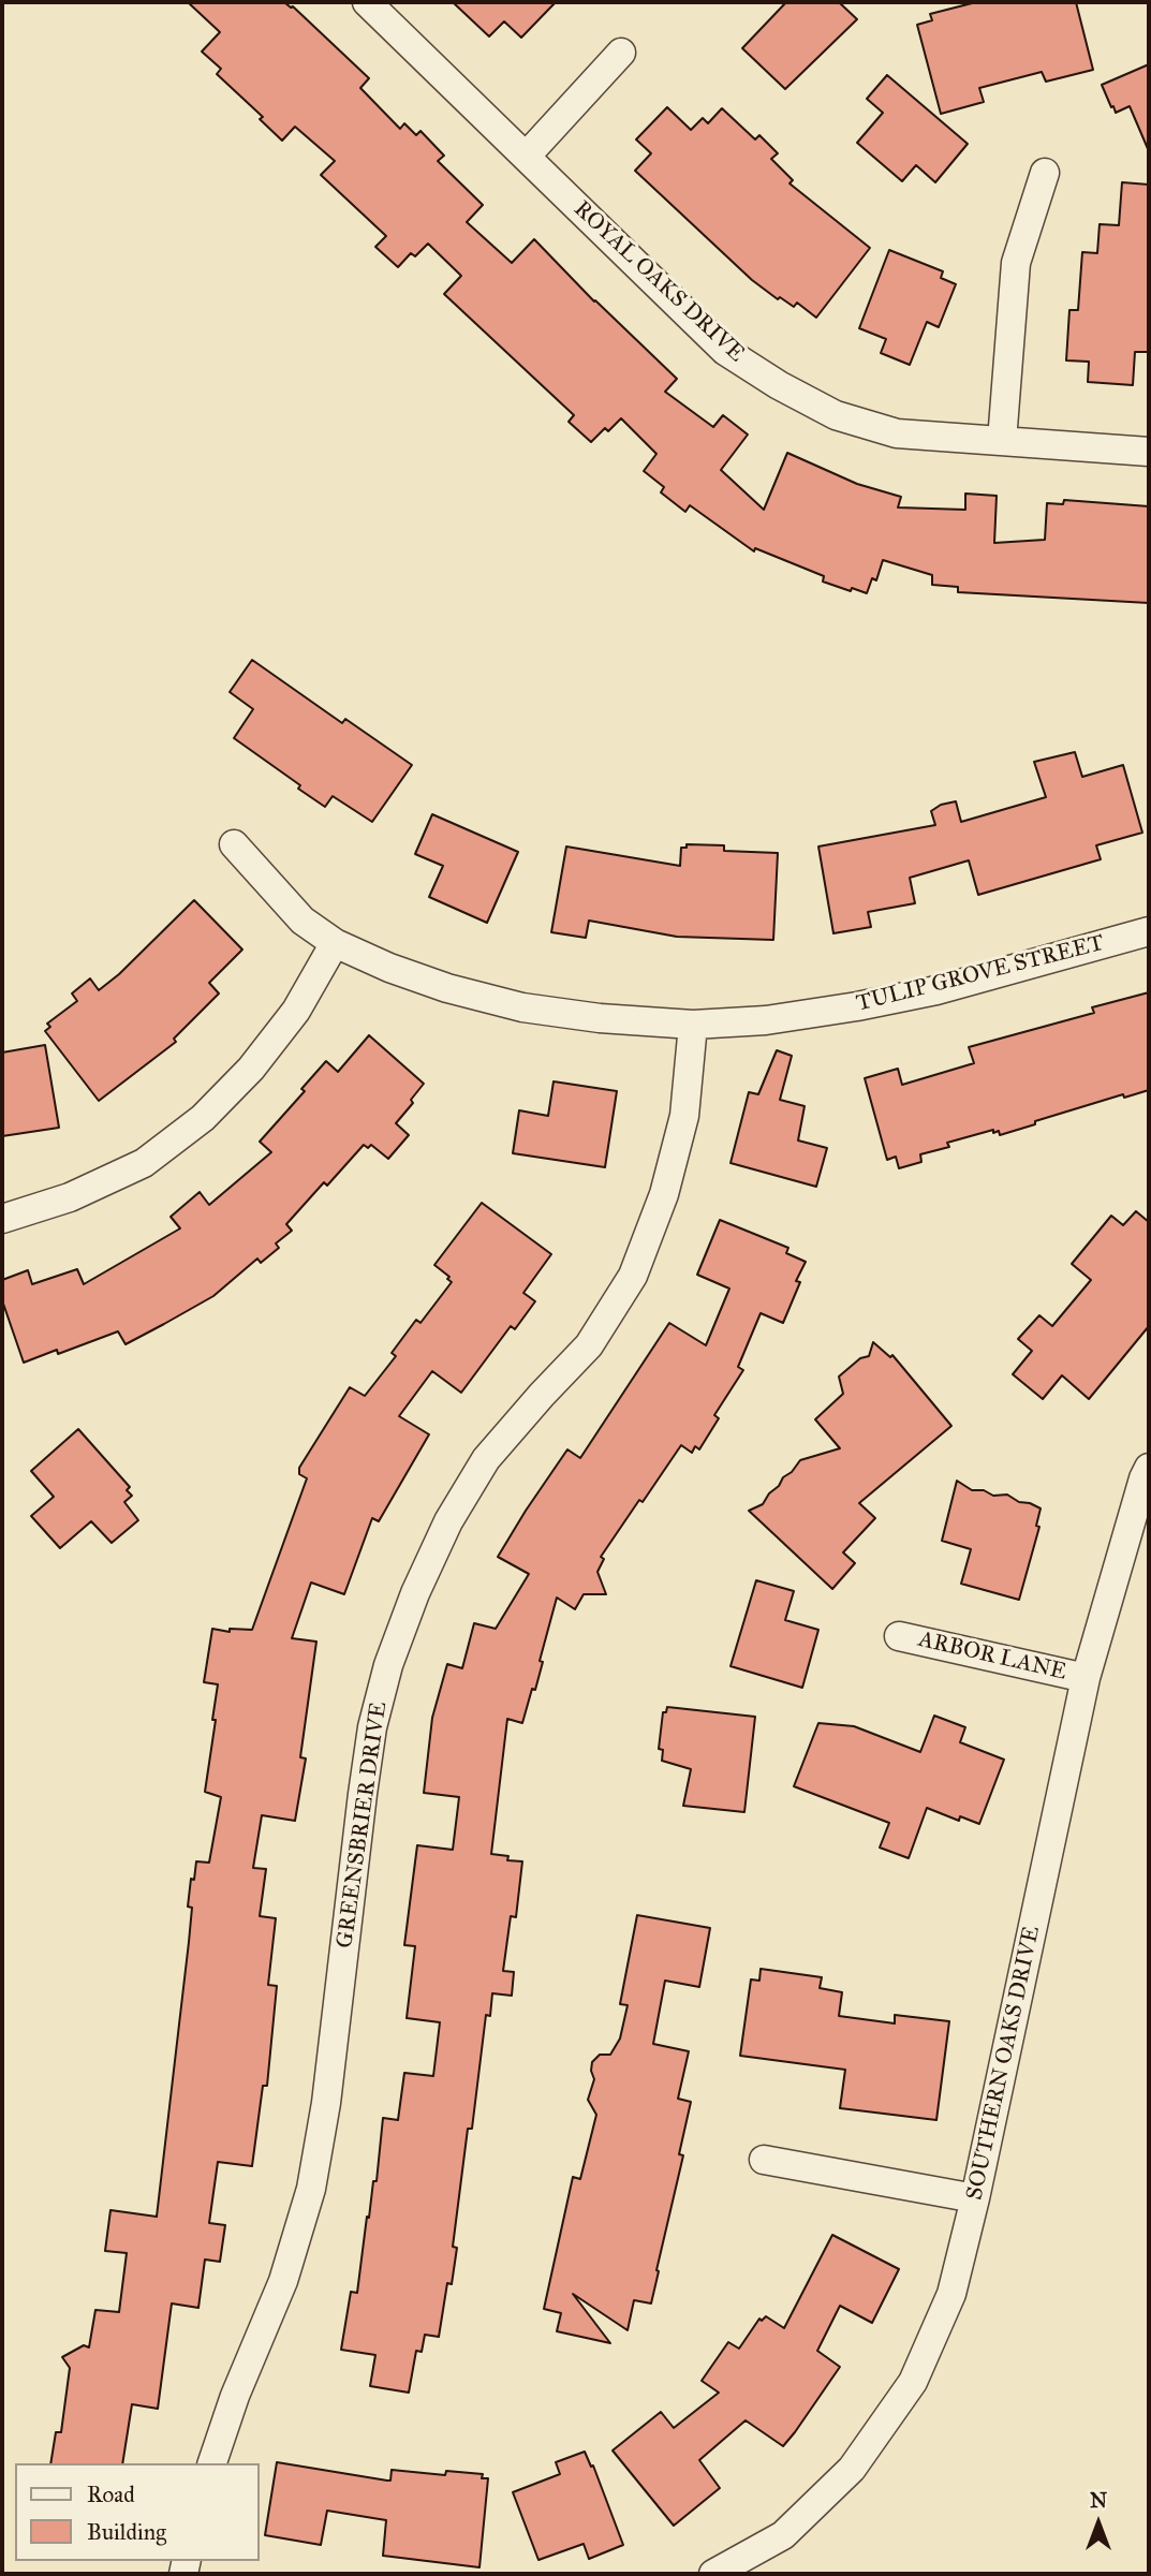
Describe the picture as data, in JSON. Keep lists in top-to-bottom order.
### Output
{
  "streets": {
    "street": [
      "ROYAL OAKS DRIVE",
      "TULIP GROVE STREET",
      "ARBOR LANE",
      "GREENSBRIER DRIVE",
      "SOUTHERN OAKS DRIVE"
    ]
  },
  "crossings": [
    ["TULIP GROVE STREET", "GREENSBRIER DRIVE"],
    ["ARBOR LANE", "SOUTHERN OAKS DRIVE"]
  ],
  "legend": ["Road", "Building"],
  "north": "top"
}
